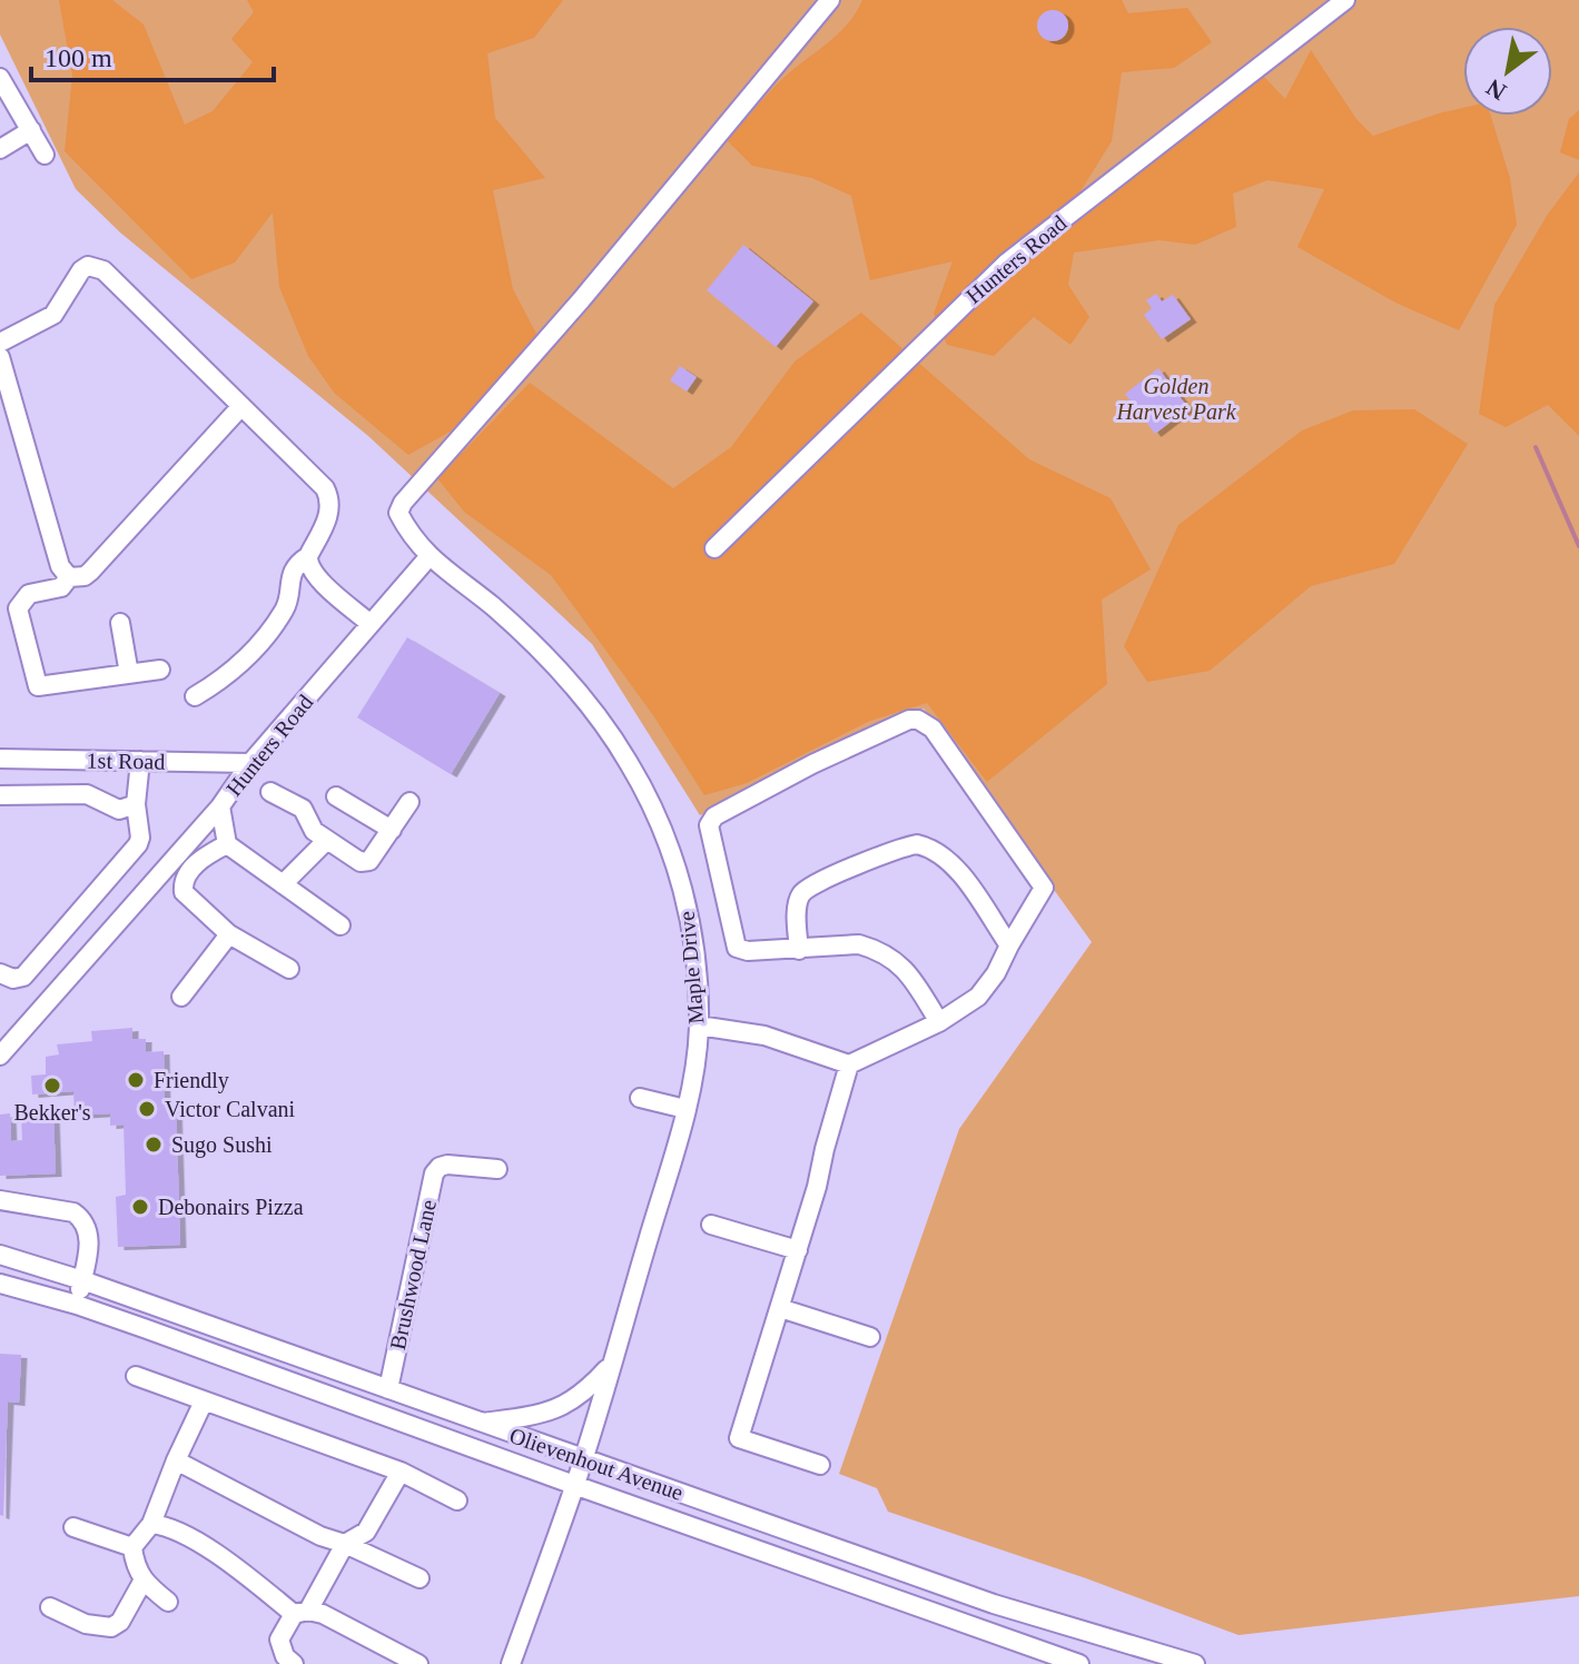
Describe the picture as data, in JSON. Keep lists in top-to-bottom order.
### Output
{
  "streets": {
    "street": [
      "Hunters Road",
      "1st Road",
      "Maple Drive",
      "Brushwood Lane",
      "Olievenhout Avenue"
    ]
  },
  "crossings": [
    ["Hunters Road", "1st Road"],
    ["Hunters Road", "Maple Drive"],
    ["Maple Drive", "Olievenhout Avenue"],
    ["Brushwood Lane", "Olievenhout Avenue"]
  ],
  "parks": ["Golden Harvest Park"],
  "places": [
    "Friendly",
    "Bekker's",
    "Victor Calvani",
    "Sugo Sushi",
    "Debonairs Pizza"
  ],
  "scale_bar": "100 m",
  "north": "bottom left"
}
